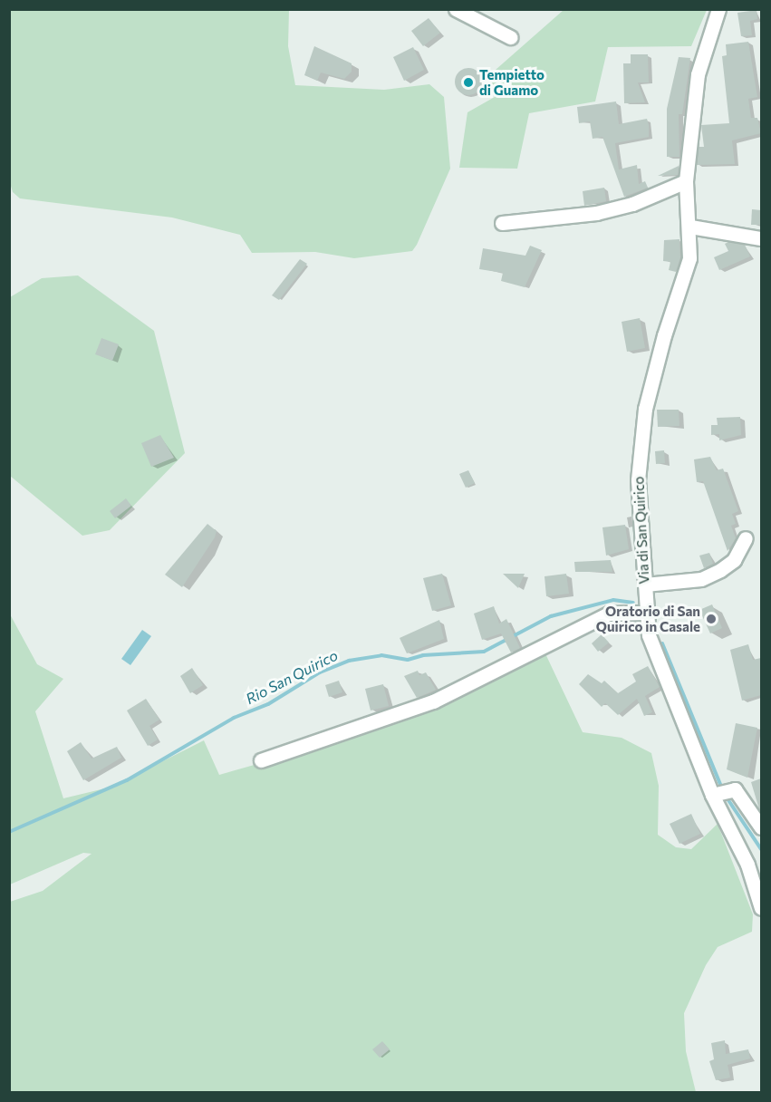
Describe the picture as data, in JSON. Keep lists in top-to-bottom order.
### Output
{
  "streets": {
    "street": ["Via di San Quirico"]
  },
  "water": ["Rio San Quirico"],
  "places": ["Tempietto di Guamo", "Oratorio di San Quirico in Casale"]
}
